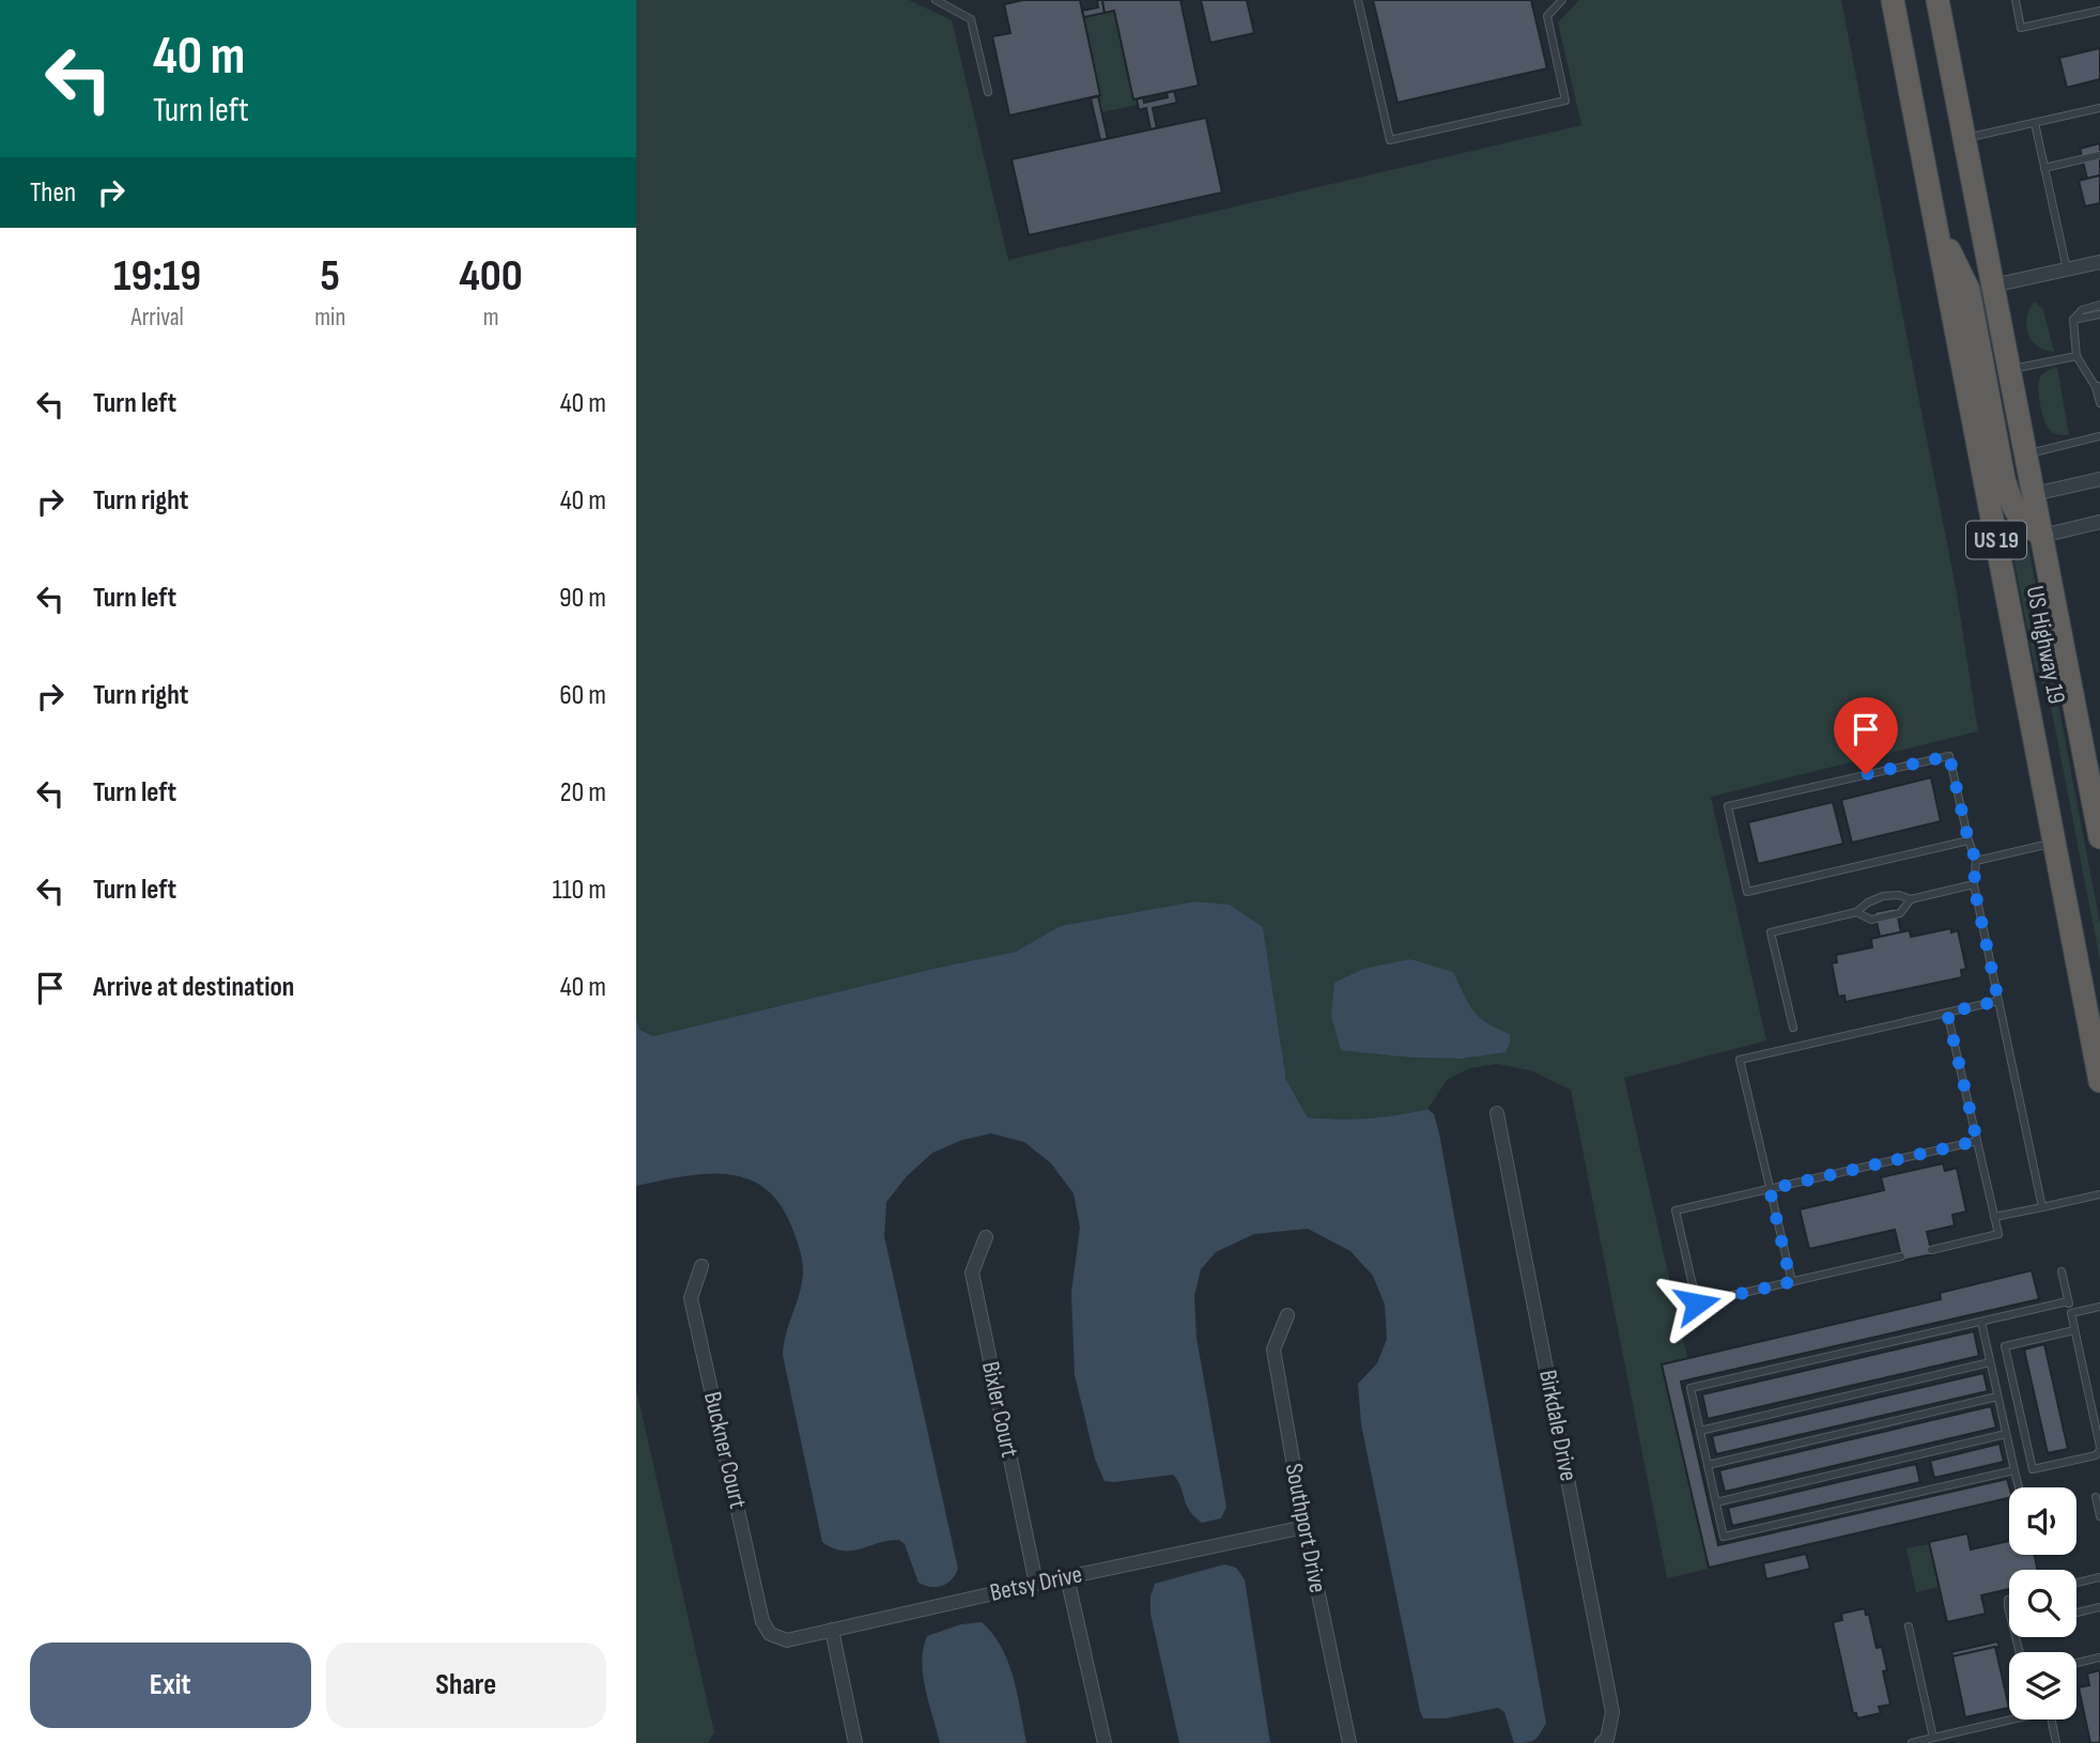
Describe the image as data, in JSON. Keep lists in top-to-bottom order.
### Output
{
  "streets": {
    "highway": ["US 19", "US Highway 19"],
    "street": [
      "Bixler Court",
      "Birkdale Drive",
      "Buckner Court",
      "Southport Drive",
      "Betsy Drive"
    ]
  },
  "crossings": [
    ["Bixler Court", "Betsy Drive"],
    ["Buckner Court", "Betsy Drive"],
    ["Southport Drive", "Betsy Drive"]
  ],
  "page": {
    "turn": ["40 m", "Turn left"],
    "then": "Then",
    "eta": [
      "19:19",
      "Arrival",
      "5",
      "min",
      "400",
      "m"
    ],
    "list": [
      {
        "name": "Turn left",
        "value": "40 m"
      },
      {
        "name": "Turn right",
        "value": "40 m"
      },
      {
        "name": "Turn left",
        "value": "90 m"
      },
      {
        "name": "Turn right",
        "value": "60 m"
      },
      {
        "name": "Turn left",
        "value": "20 m"
      },
      {
        "name": "Turn left",
        "value": "110 m"
      },
      {
        "name": "Arrive at destination",
        "value": "40 m"
      }
    ],
    "buttons": ["Exit", "Share"]
  }
}
